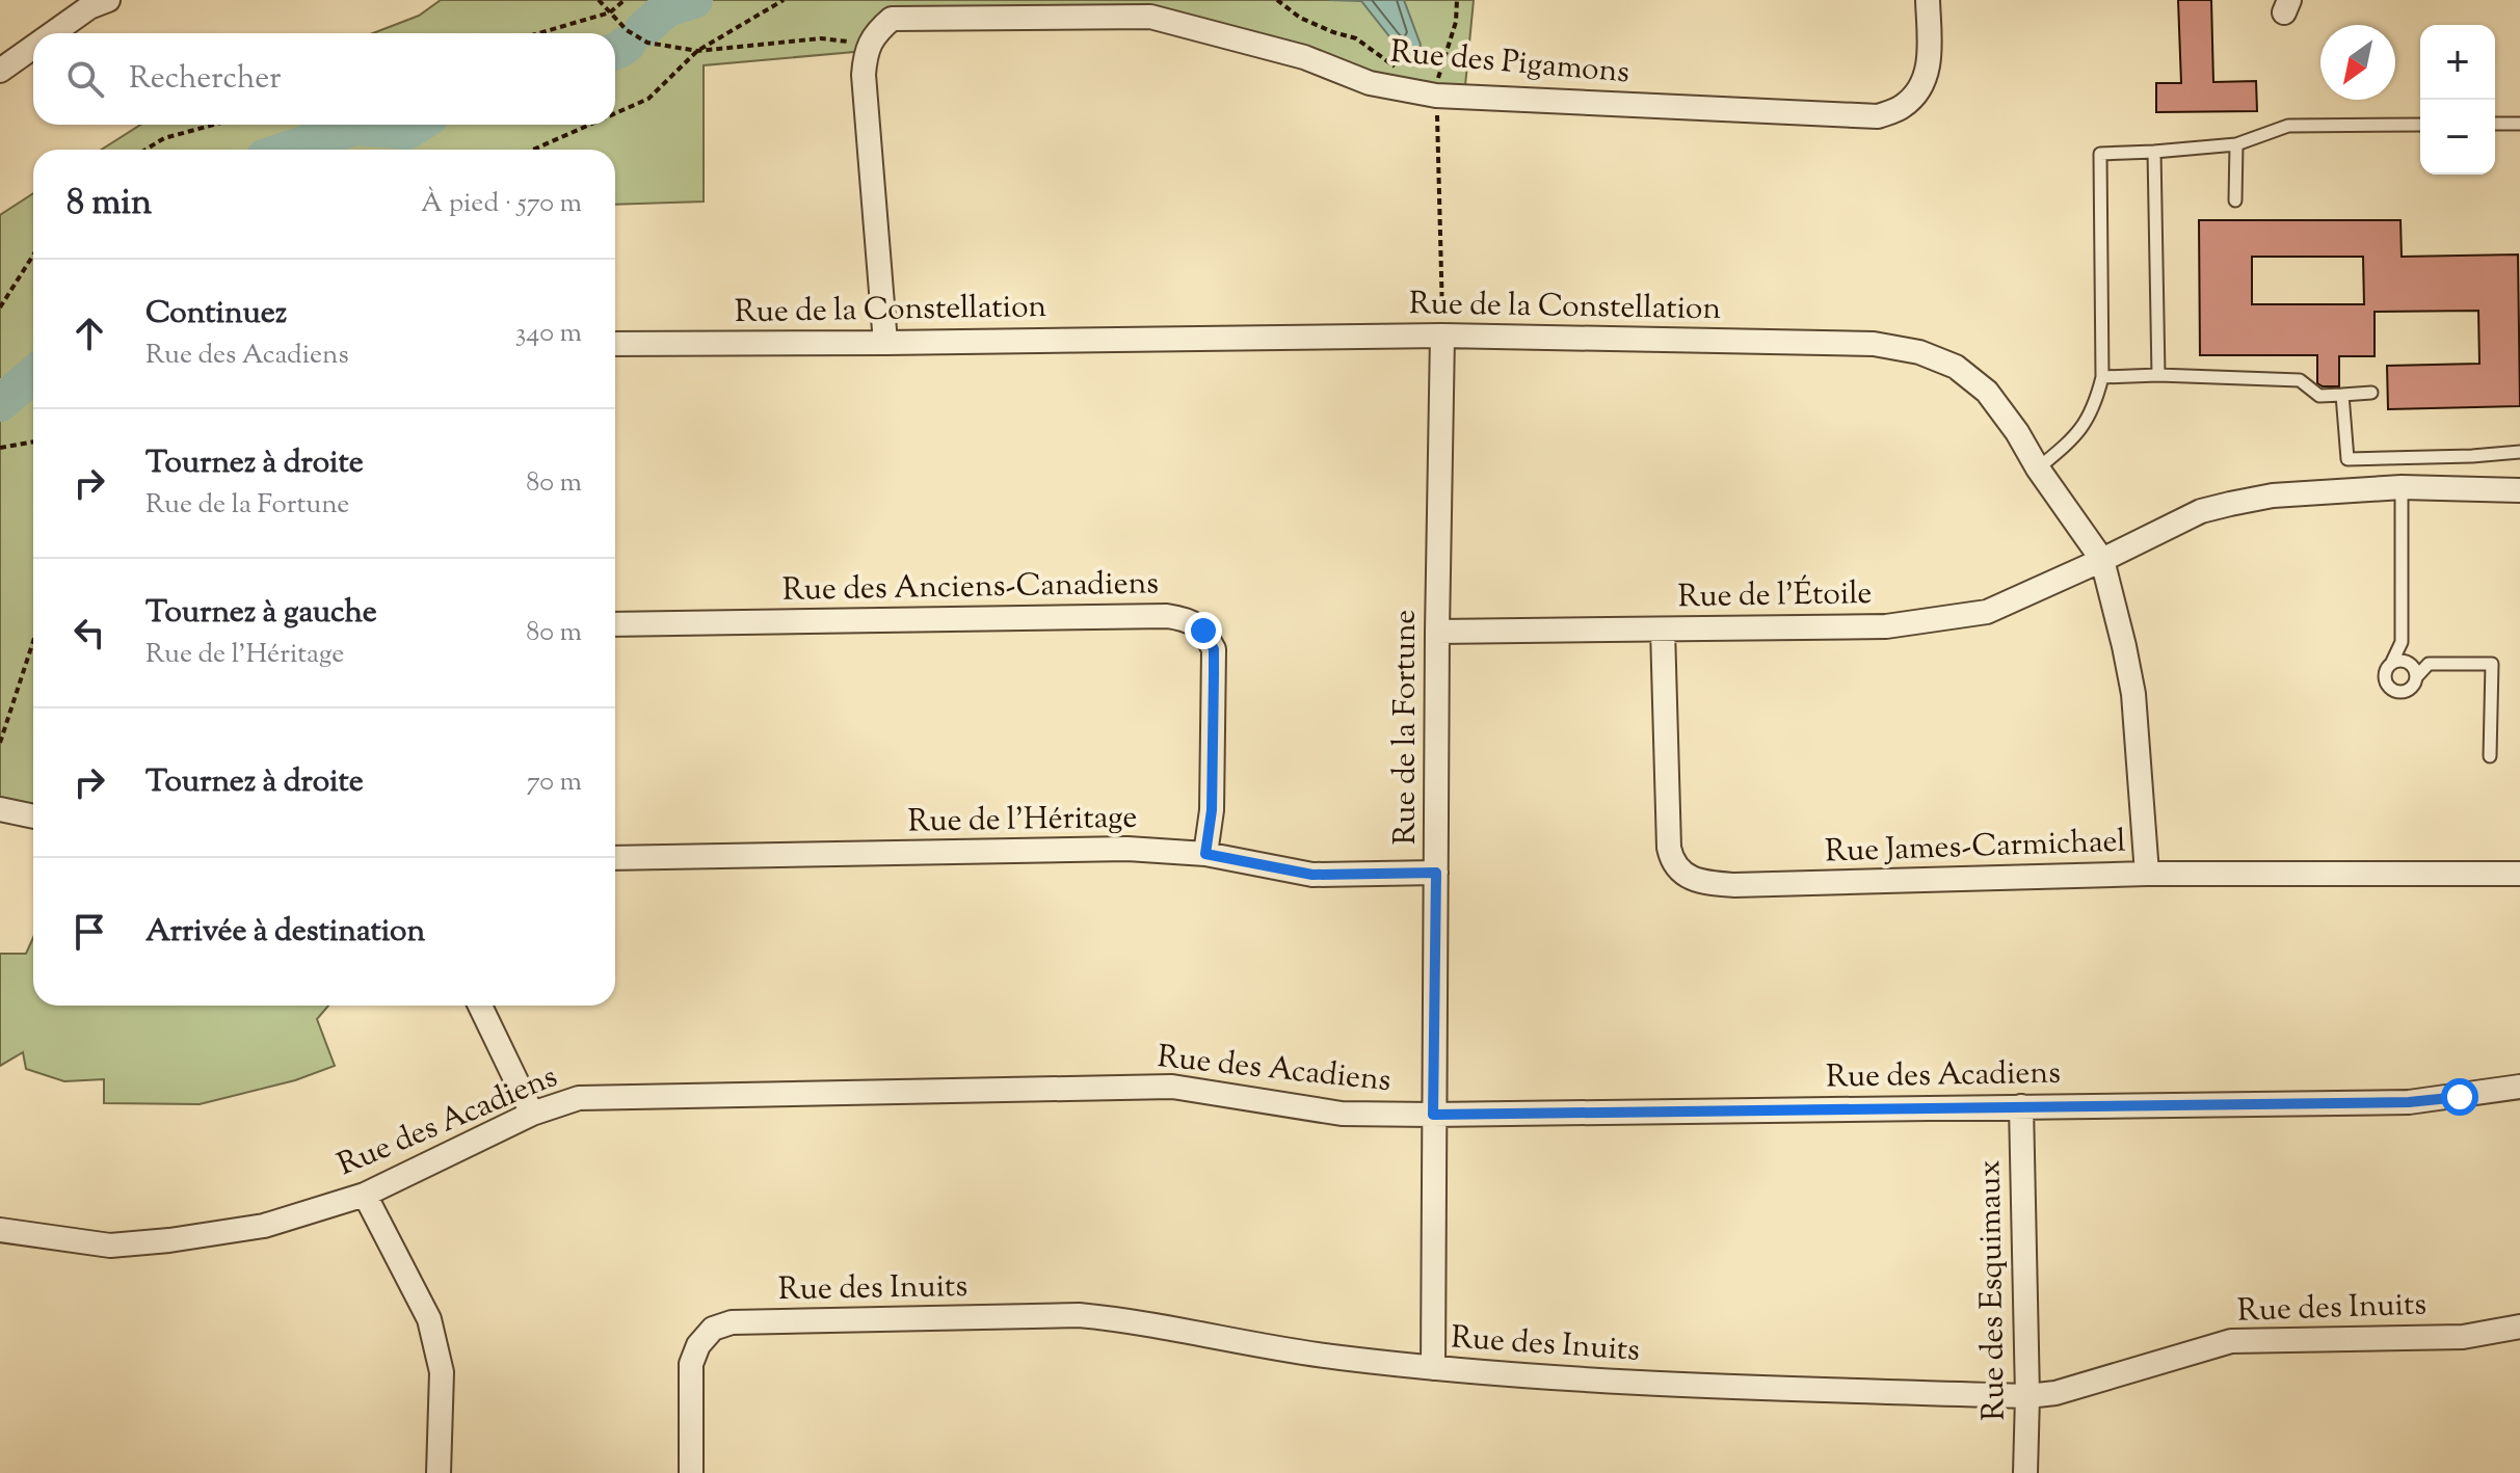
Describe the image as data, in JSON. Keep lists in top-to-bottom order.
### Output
{
  "streets": {
    "street": [
      "Rue des Pigamons",
      "Rue de la Constellation",
      "Rue des Anciens-Canadiens",
      "Rue de l'Étoile",
      "Rue de la Fortune",
      "Rue de l'Héritage",
      "Rue James-Carmichael",
      "Rue des Acadiens",
      "Rue des Inuits",
      "Rue des Esquimaux"
    ]
  },
  "crossings": [
    ["Rue de la Constellation", "Rue de l'Étoile"],
    ["Rue de la Constellation", "Rue de la Fortune"],
    ["Rue de la Constellation", "Rue James-Carmichael"],
    ["Rue des Anciens-Canadiens", "Rue de l'Héritage"],
    ["Rue de l'Étoile", "Rue de la Fortune"],
    ["Rue de l'Étoile", "Rue James-Carmichael"],
    ["Rue de la Fortune", "Rue de l'Héritage"],
    ["Rue de la Fortune", "Rue des Acadiens"],
    ["Rue de la Fortune", "Rue des Inuits"],
    ["Rue des Acadiens", "Rue des Esquimaux"],
    ["Rue des Inuits", "Rue des Esquimaux"]
  ],
  "north": "bottom left",
  "page": {
    "map_buttons": ["+", "−"],
    "search": "Rechercher",
    "heading": ["8 min", "À pied · 570 m"],
    "list": [
      ["Continuez", "Rue des Acadiens", "340 m"],
      ["Tournez à droite", "Rue de la Fortune", "80 m"],
      ["Tournez à gauche", "Rue de l'Héritage", "80 m"],
      ["Tournez à droite", "70 m"],
      "Arrivée à destination"
    ]
  }
}
